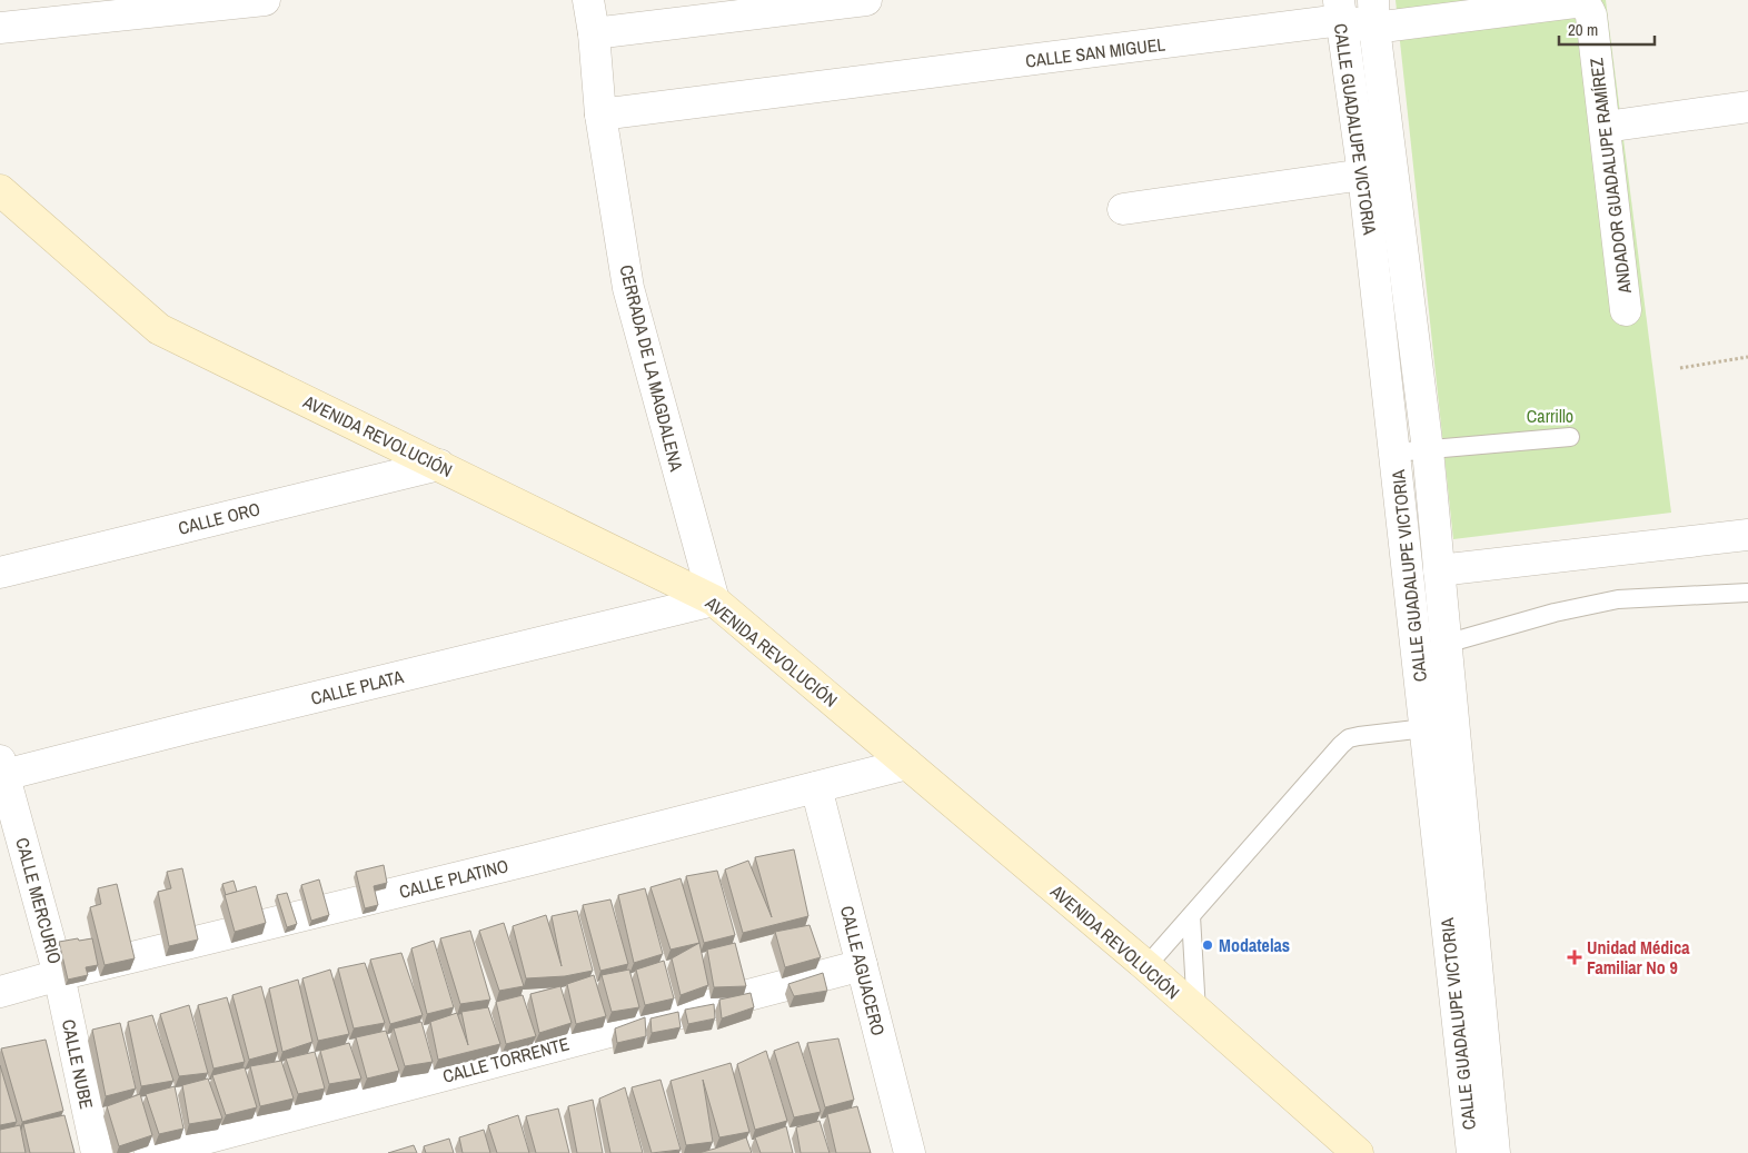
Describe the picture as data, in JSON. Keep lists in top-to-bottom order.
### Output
{
  "streets": {
    "main road": ["AVENIDA REVOLUCIÓN"],
    "street": [
      "CALLE SAN MIGUEL",
      "CALLE GUADALUPE VICTORIA",
      "ANDADOR GUADALUPE RAMÍREZ",
      "CERRADA DE LA MAGDALENA",
      "CALLE ORO",
      "CALLE PLATA",
      "CALLE PLATINO",
      "CALLE MERCURIO",
      "CALLE AGUACERO",
      "CALLE TORRENTE",
      "CALLE NUBE"
    ]
  },
  "crossings": [
    ["CALLE SAN MIGUEL", "CALLE GUADALUPE VICTORIA"],
    ["CALLE SAN MIGUEL", "ANDADOR GUADALUPE RAMÍREZ"],
    ["CALLE SAN MIGUEL", "CERRADA DE LA MAGDALENA"],
    ["CERRADA DE LA MAGDALENA", "AVENIDA REVOLUCIÓN"],
    ["CERRADA DE LA MAGDALENA", "CALLE PLATA"],
    ["AVENIDA REVOLUCIÓN", "CALLE ORO"],
    ["AVENIDA REVOLUCIÓN", "CALLE PLATA"],
    ["AVENIDA REVOLUCIÓN", "CALLE PLATINO"],
    ["CALLE PLATA", "CALLE MERCURIO"],
    ["CALLE PLATINO", "CALLE MERCURIO"],
    ["CALLE PLATINO", "CALLE AGUACERO"],
    ["CALLE PLATINO", "CALLE NUBE"],
    ["CALLE MERCURIO", "CALLE NUBE"],
    ["CALLE AGUACERO", "CALLE TORRENTE"]
  ],
  "parks": ["Carrillo"],
  "places": {
    "other": ["Modatelas"],
    "health": ["Unidad Médica Familiar No 9"]
  },
  "scale_bar": "20 m"
}
